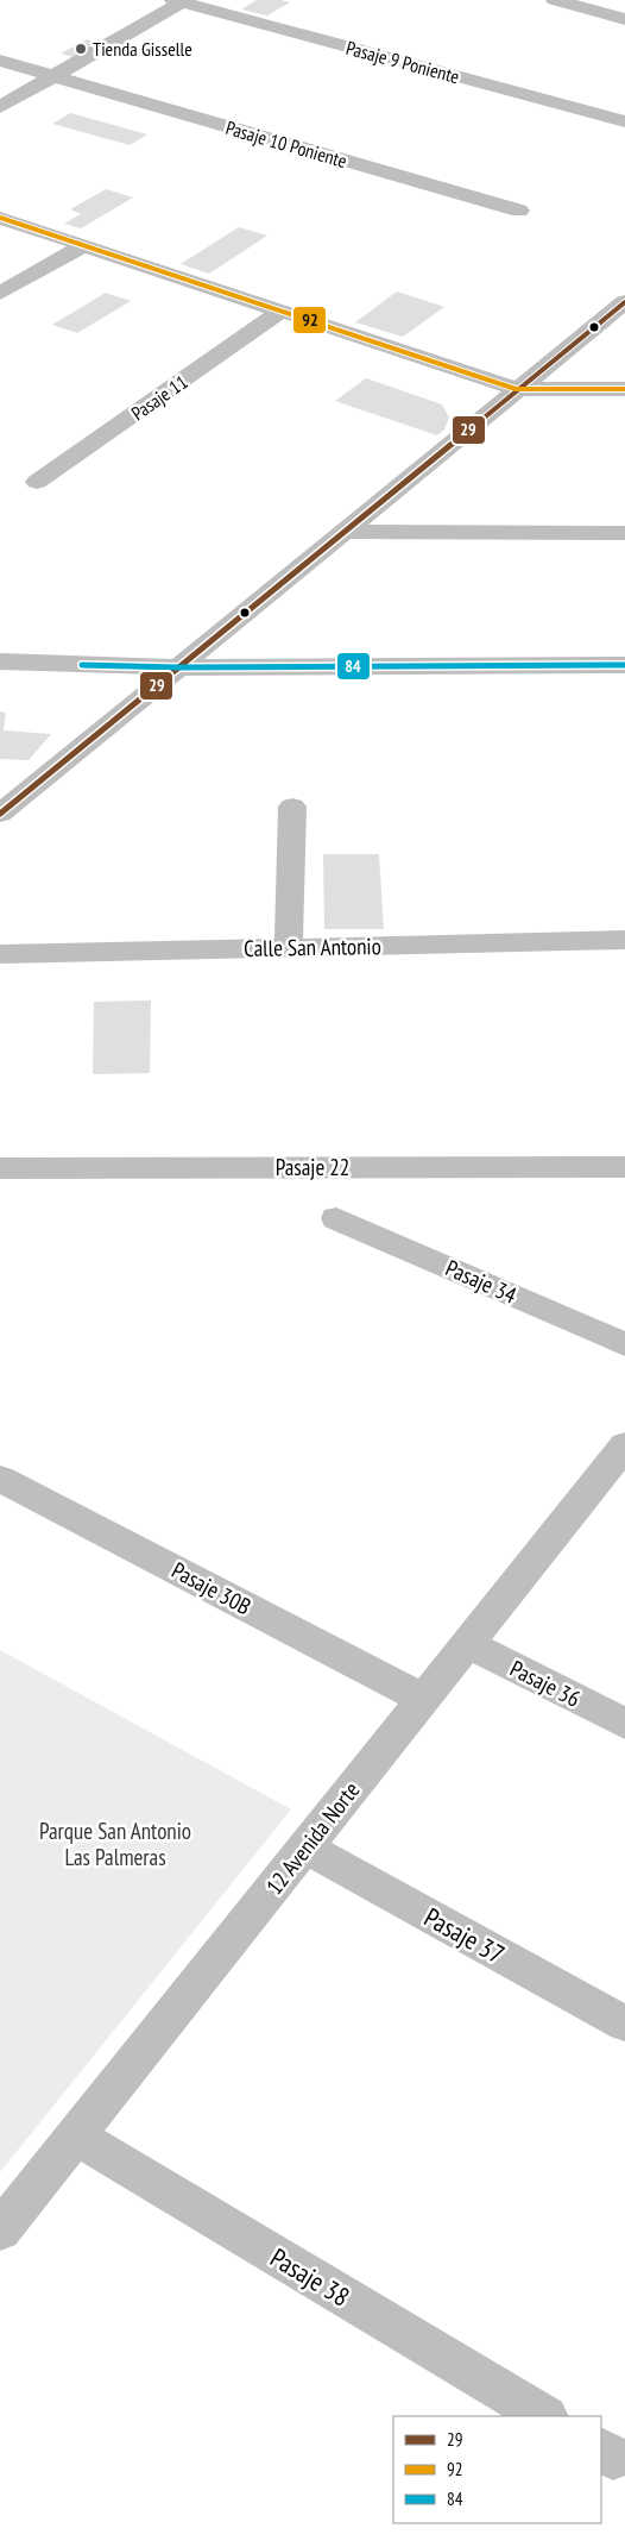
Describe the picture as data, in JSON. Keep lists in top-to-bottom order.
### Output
{
  "streets": {
    "street": [
      "Pasaje 9 Poniente",
      "Pasaje 10 Poniente",
      "Pasaje 11",
      "Calle San Antonio",
      "Pasaje 22",
      "Pasaje 34",
      "Pasaje 30B",
      "Pasaje 36",
      "12 Avenida Norte",
      "Pasaje 37",
      "Pasaje 38"
    ]
  },
  "crossings": [
    ["Pasaje 30B", "12 Avenida Norte"],
    ["Pasaje 36", "12 Avenida Norte"],
    ["12 Avenida Norte", "Pasaje 37"],
    ["12 Avenida Norte", "Pasaje 38"]
  ],
  "parks": ["Parque San Antonio Las Palmeras"],
  "places": ["Tienda Gisselle"],
  "lines": ["transit line 92", "transit line 29", "transit line 84"],
  "legend": ["29", "92", "84"]
}
